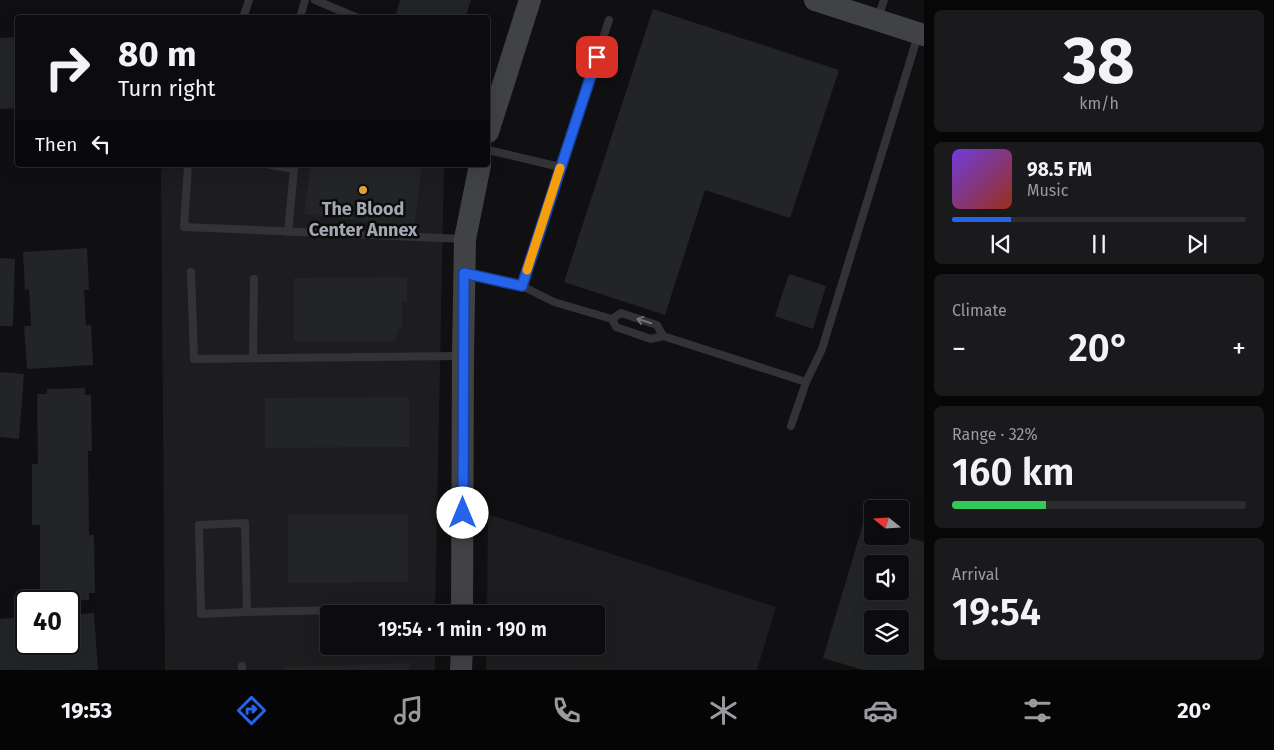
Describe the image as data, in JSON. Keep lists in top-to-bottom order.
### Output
{
  "places": ["The Blood Center Annex"],
  "north": "left",
  "page": {
    "tile": [
      ["38", "km/h"],
      "Climate",
      ["Range · 32%", "160 km"],
      ["Arrival", "19:54"]
    ],
    "turn": ["80 m", "Turn right"],
    "then": "Then",
    "song": ["98.5 FM", "Music"],
    "heat": ["−", "20°", "+"],
    "limit": "40",
    "trip": "19:54 · 1 min · 190 m",
    "tabs": ["19:53", "20°"]
  }
}
